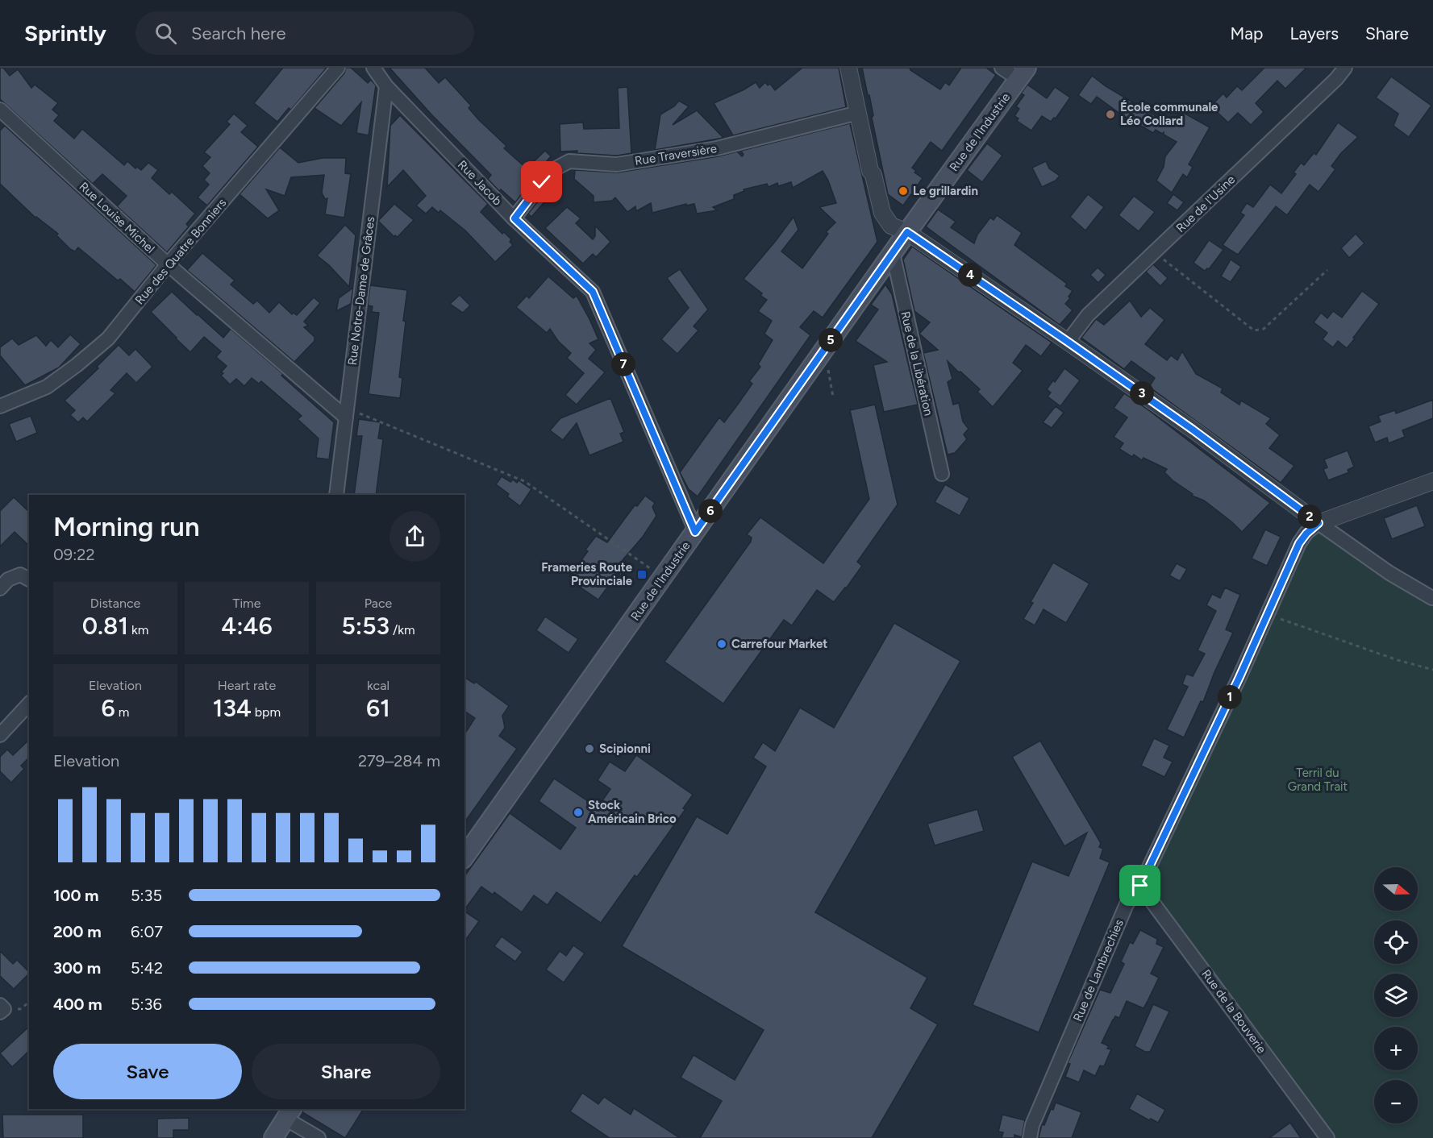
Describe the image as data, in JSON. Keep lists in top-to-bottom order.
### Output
{
  "streets": {
    "main road": ["Rue de l'Industrie"],
    "street": [
      "Rue Traversière",
      "Rue Jacob",
      "Rue de l'Usine",
      "Rue Louise Michel",
      "Rue des Quatre Bonniers",
      "Rue Notre-Dame de Grâces",
      "Rue de la Libération",
      "Rue de Lambrechies",
      "Rue de la Bouverie"
    ]
  },
  "crossings": [
    ["Rue de l'Industrie", "Rue Jacob"],
    ["Rue de l'Industrie", "Rue de la Libération"],
    ["Rue Traversière", "Rue Jacob"],
    ["Rue Jacob", "Rue Notre-Dame de Grâces"],
    ["Rue Louise Michel", "Rue des Quatre Bonniers"],
    ["Rue Louise Michel", "Rue Notre-Dame de Grâces"],
    ["Rue de Lambrechies", "Rue de la Bouverie"]
  ],
  "parks": ["Terril du Grand Trait"],
  "places": {
    "other": [
      "École communale Léo Collard",
      "Le grillardin",
      "Carrefour Market",
      "Scipionni",
      "Stock Américain Brico"
    ],
    "transit": ["Frameries Route Provinciale"]
  },
  "north": "right",
  "page": {
    "header": "Sprintly",
    "search": "Search here",
    "nav": ["Map", "Layers", "Share"],
    "pins": [
      "4",
      "5",
      "7",
      "3",
      "6",
      "2",
      "1"
    ],
    "heading": ["Morning run", "09:22"],
    "stats": [
      ["Distance", "0.81 km"],
      ["Time", "4:46"],
      ["Pace", "5:53 /km"],
      ["Elevation", "6 m"],
      ["Heart rate", "134 bpm"],
      ["kcal", "61"]
    ],
    "chart": ["Elevation", "279–284 m"],
    "map_buttons": ["+", "−"],
    "list": [
      {
        "name": "100 m",
        "note": "5:35"
      },
      {
        "name": "200 m",
        "note": "6:07"
      },
      {
        "name": "300 m",
        "note": "5:42"
      },
      {
        "name": "400 m",
        "note": "5:36"
      }
    ],
    "buttons": ["Save", "Share"]
  }
}
